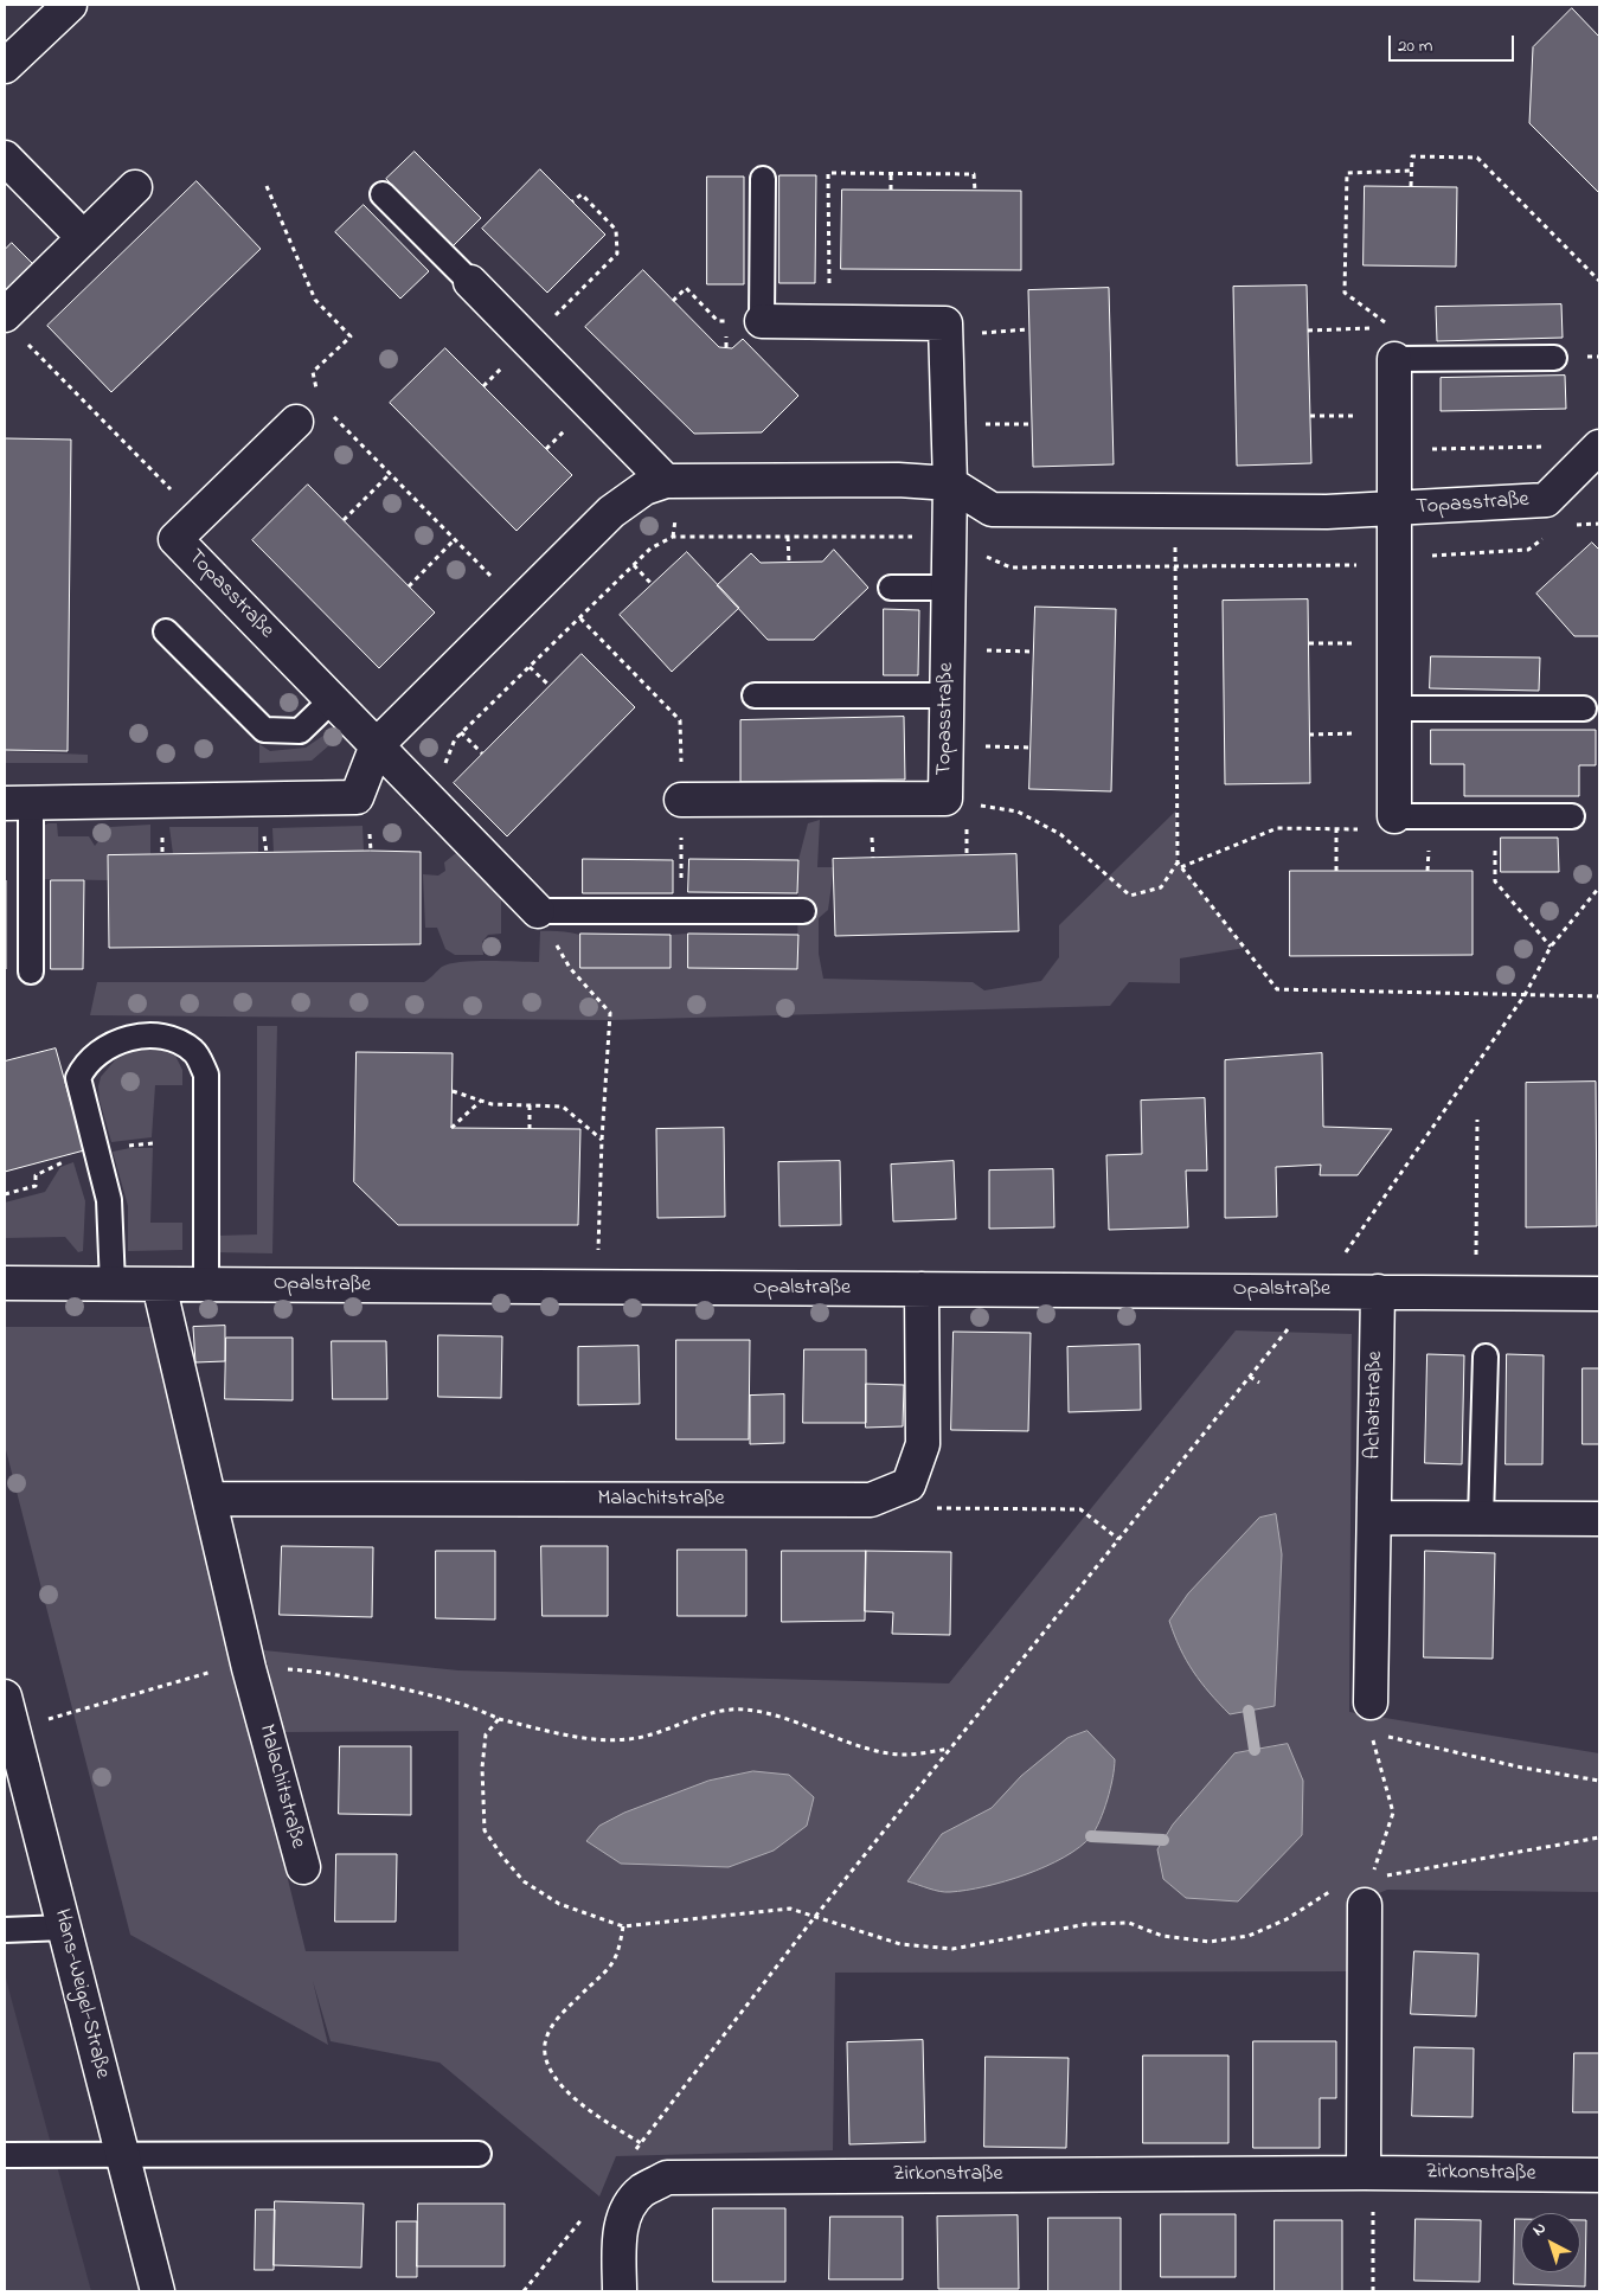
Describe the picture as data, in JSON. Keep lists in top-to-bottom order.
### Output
{
  "streets": {
    "street": [
      "Topasstraße",
      "Opalstraße",
      "Achatstraße",
      "Malachitstraße",
      "Hans-Weigel-Straße",
      "Zirkonstraße"
    ]
  },
  "crossings": [
    ["Opalstraße", "Achatstraße"],
    ["Opalstraße", "Malachitstraße"]
  ],
  "scale_bar": "20 m",
  "north": "top left"
}
